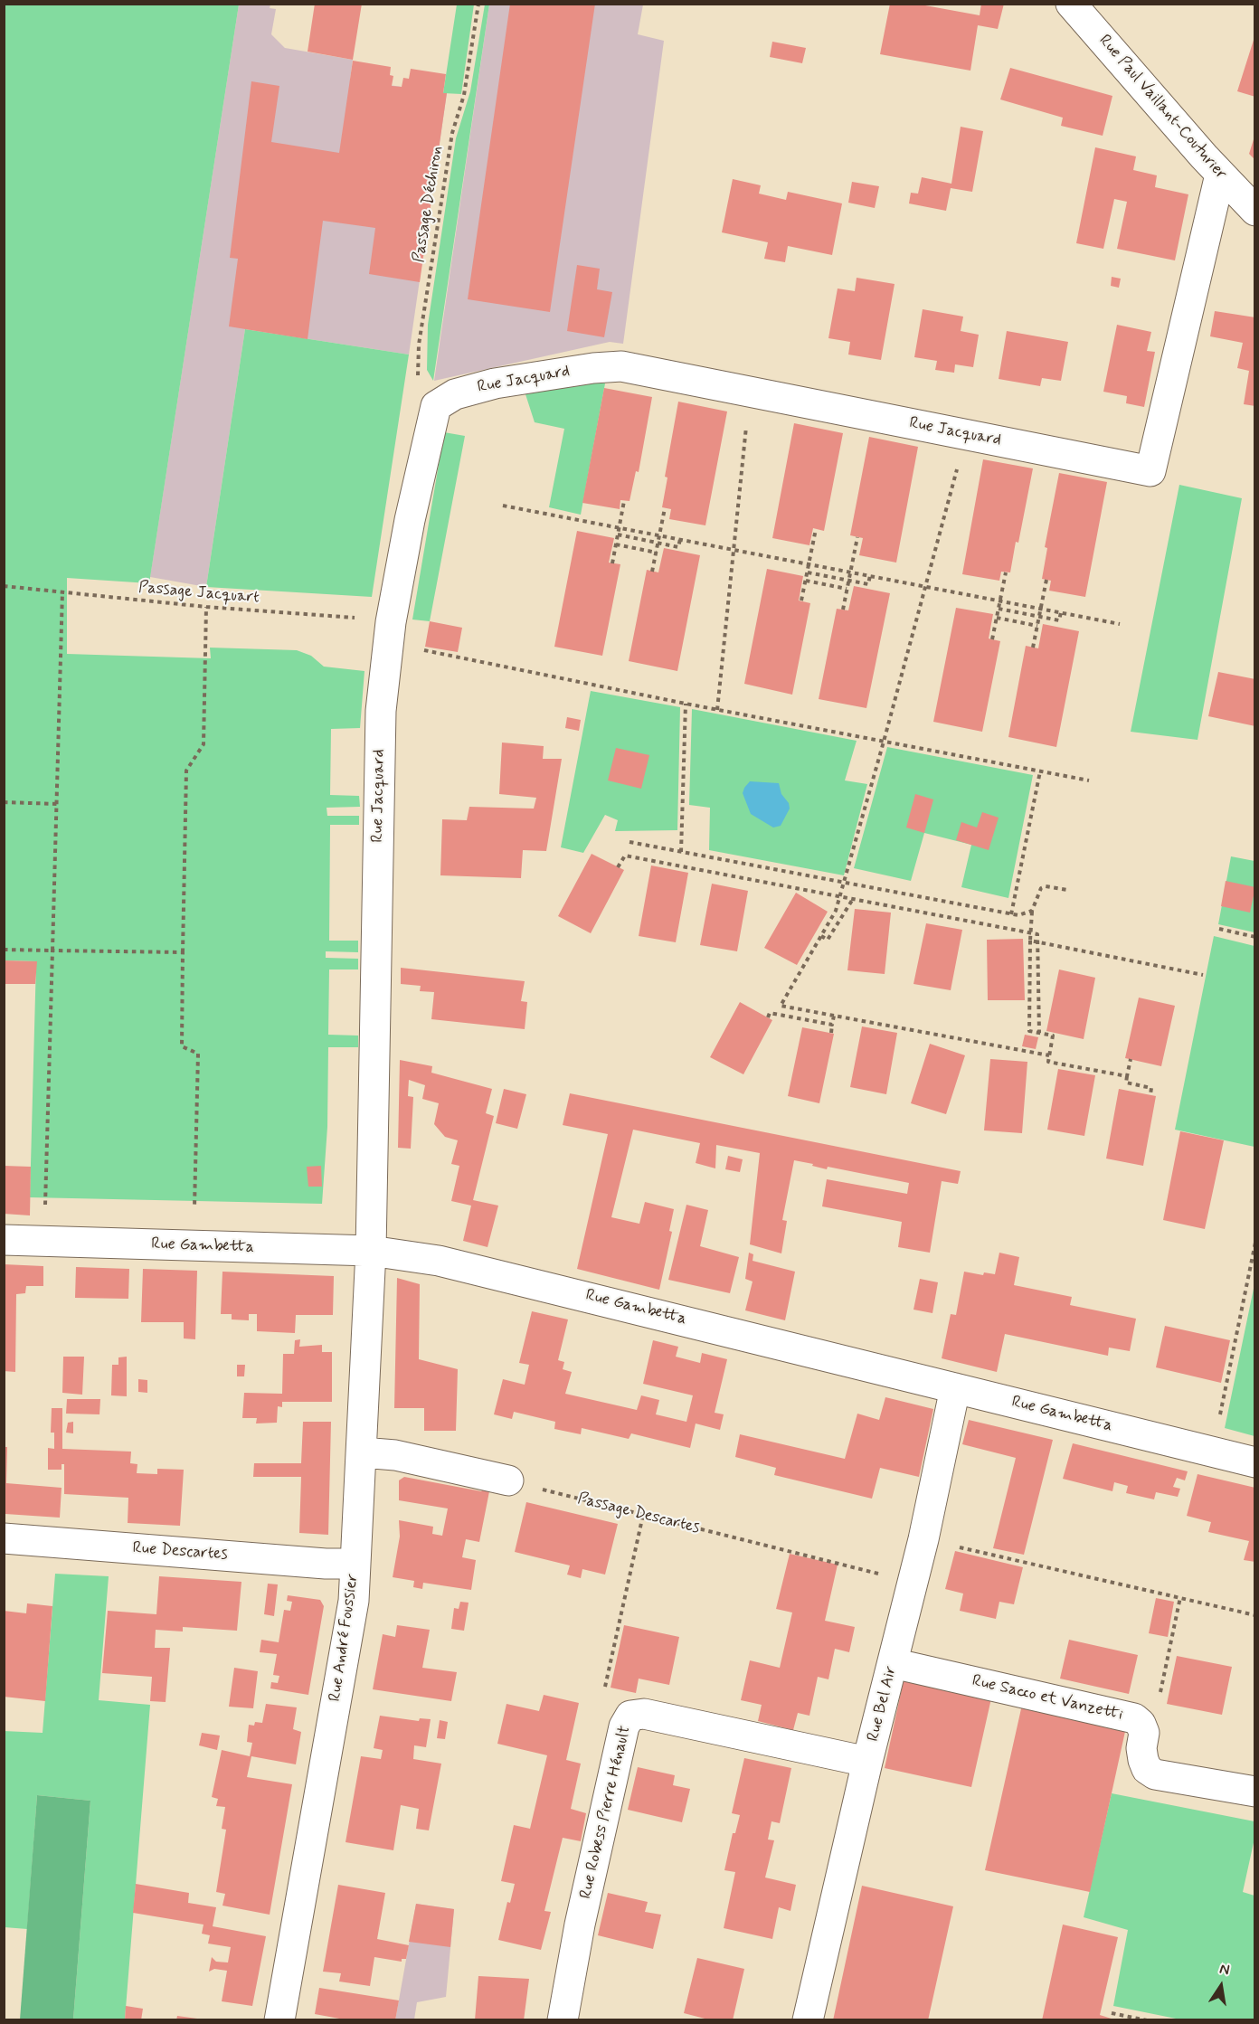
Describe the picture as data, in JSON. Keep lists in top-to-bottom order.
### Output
{
  "streets": {
    "street": [
      "Rue Paul Vaillant-Couturier",
      "Rue Jacquard",
      "Rue Gambetta",
      "Rue Descartes",
      "Rue André Foussier",
      "Rue Sacco et Vanzetti",
      "Rue Bel Air",
      "Rue Robess Pierre Hénault"
    ],
    "path": ["Passage Déchiron", "Passage Jacquart", "Passage Descartes"]
  },
  "crossings": [
    ["Rue Paul Vaillant-Couturier", "Rue Jacquard"],
    ["Passage Déchiron", "Rue Jacquard"],
    ["Rue Jacquard", "Passage Jacquart"],
    ["Rue Jacquard", "Rue Gambetta"],
    ["Rue Jacquard", "Rue André Foussier"],
    ["Rue Gambetta", "Rue André Foussier"],
    ["Rue Gambetta", "Rue Bel Air"],
    ["Passage Descartes", "Rue Bel Air"],
    ["Rue Descartes", "Rue André Foussier"],
    ["Rue Sacco et Vanzetti", "Rue Bel Air"],
    ["Rue Bel Air", "Rue Robess Pierre Hénault"]
  ],
  "north": "top"
}
